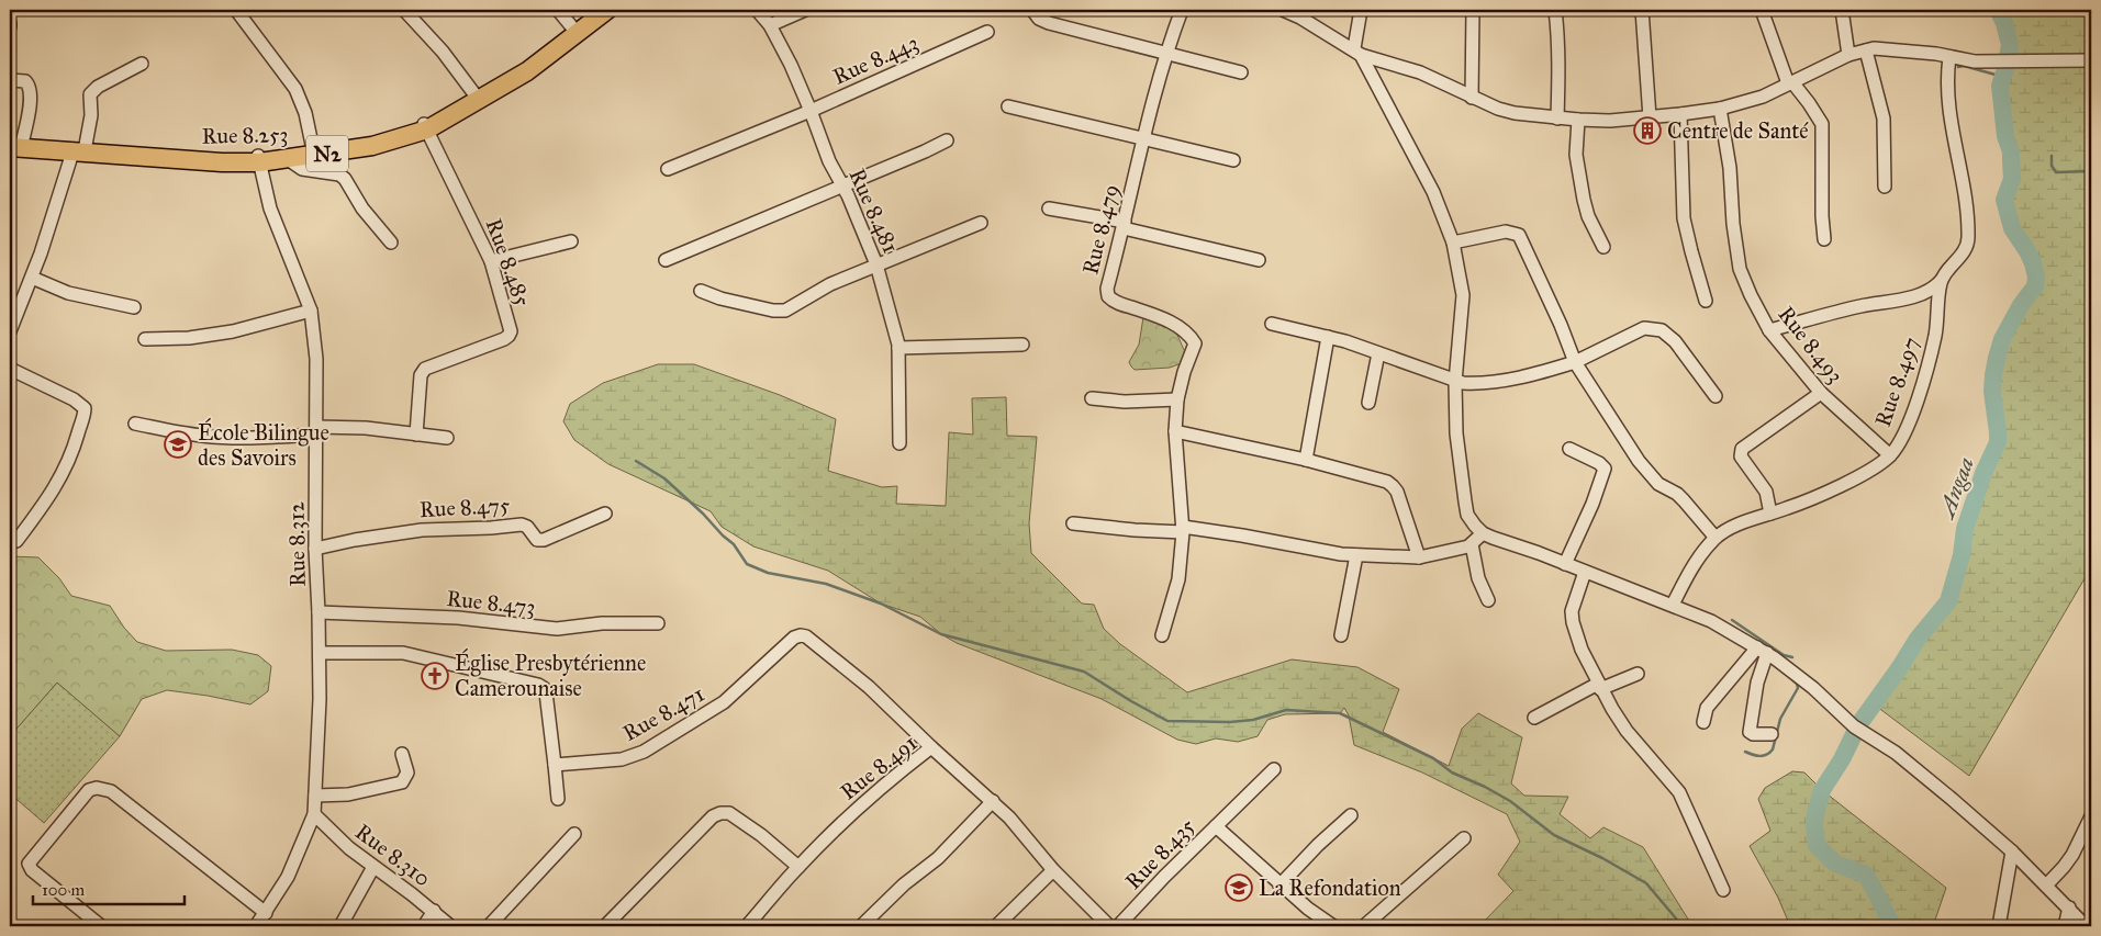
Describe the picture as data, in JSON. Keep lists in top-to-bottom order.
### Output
{
  "streets": {
    "highway": ["Rue 8.253", "N2"],
    "street": [
      "Rue 8.443",
      "Rue 8.481",
      "Rue 8.479",
      "Rue 8.485",
      "Rue 8.493",
      "Rue 8.497",
      "Rue 8.475",
      "Rue 8.312",
      "Rue 8.473",
      "Rue 8.471",
      "Rue 8.491",
      "Rue 8.435",
      "Rue 8.310"
    ]
  },
  "crossings": [
    ["Rue 8.443", "Rue 8.481"],
    ["Rue 8.253", "Rue 8.485"],
    ["Rue 8.253", "Rue 8.312"],
    ["Rue 8.493", "Rue 8.497"],
    ["Rue 8.475", "Rue 8.312"],
    ["Rue 8.312", "Rue 8.473"],
    ["Rue 8.312", "Rue 8.310"],
    ["Rue 8.471", "Rue 8.491"]
  ],
  "water": ["Angaa"],
  "places": {
    "building": ["Centre de Santé"],
    "school or university": ["École Bilingue des Savoirs", "La Refondation"],
    "church": ["Église Presbytérienne Camerounaise"]
  },
  "scale_bar": "100 m"
}
